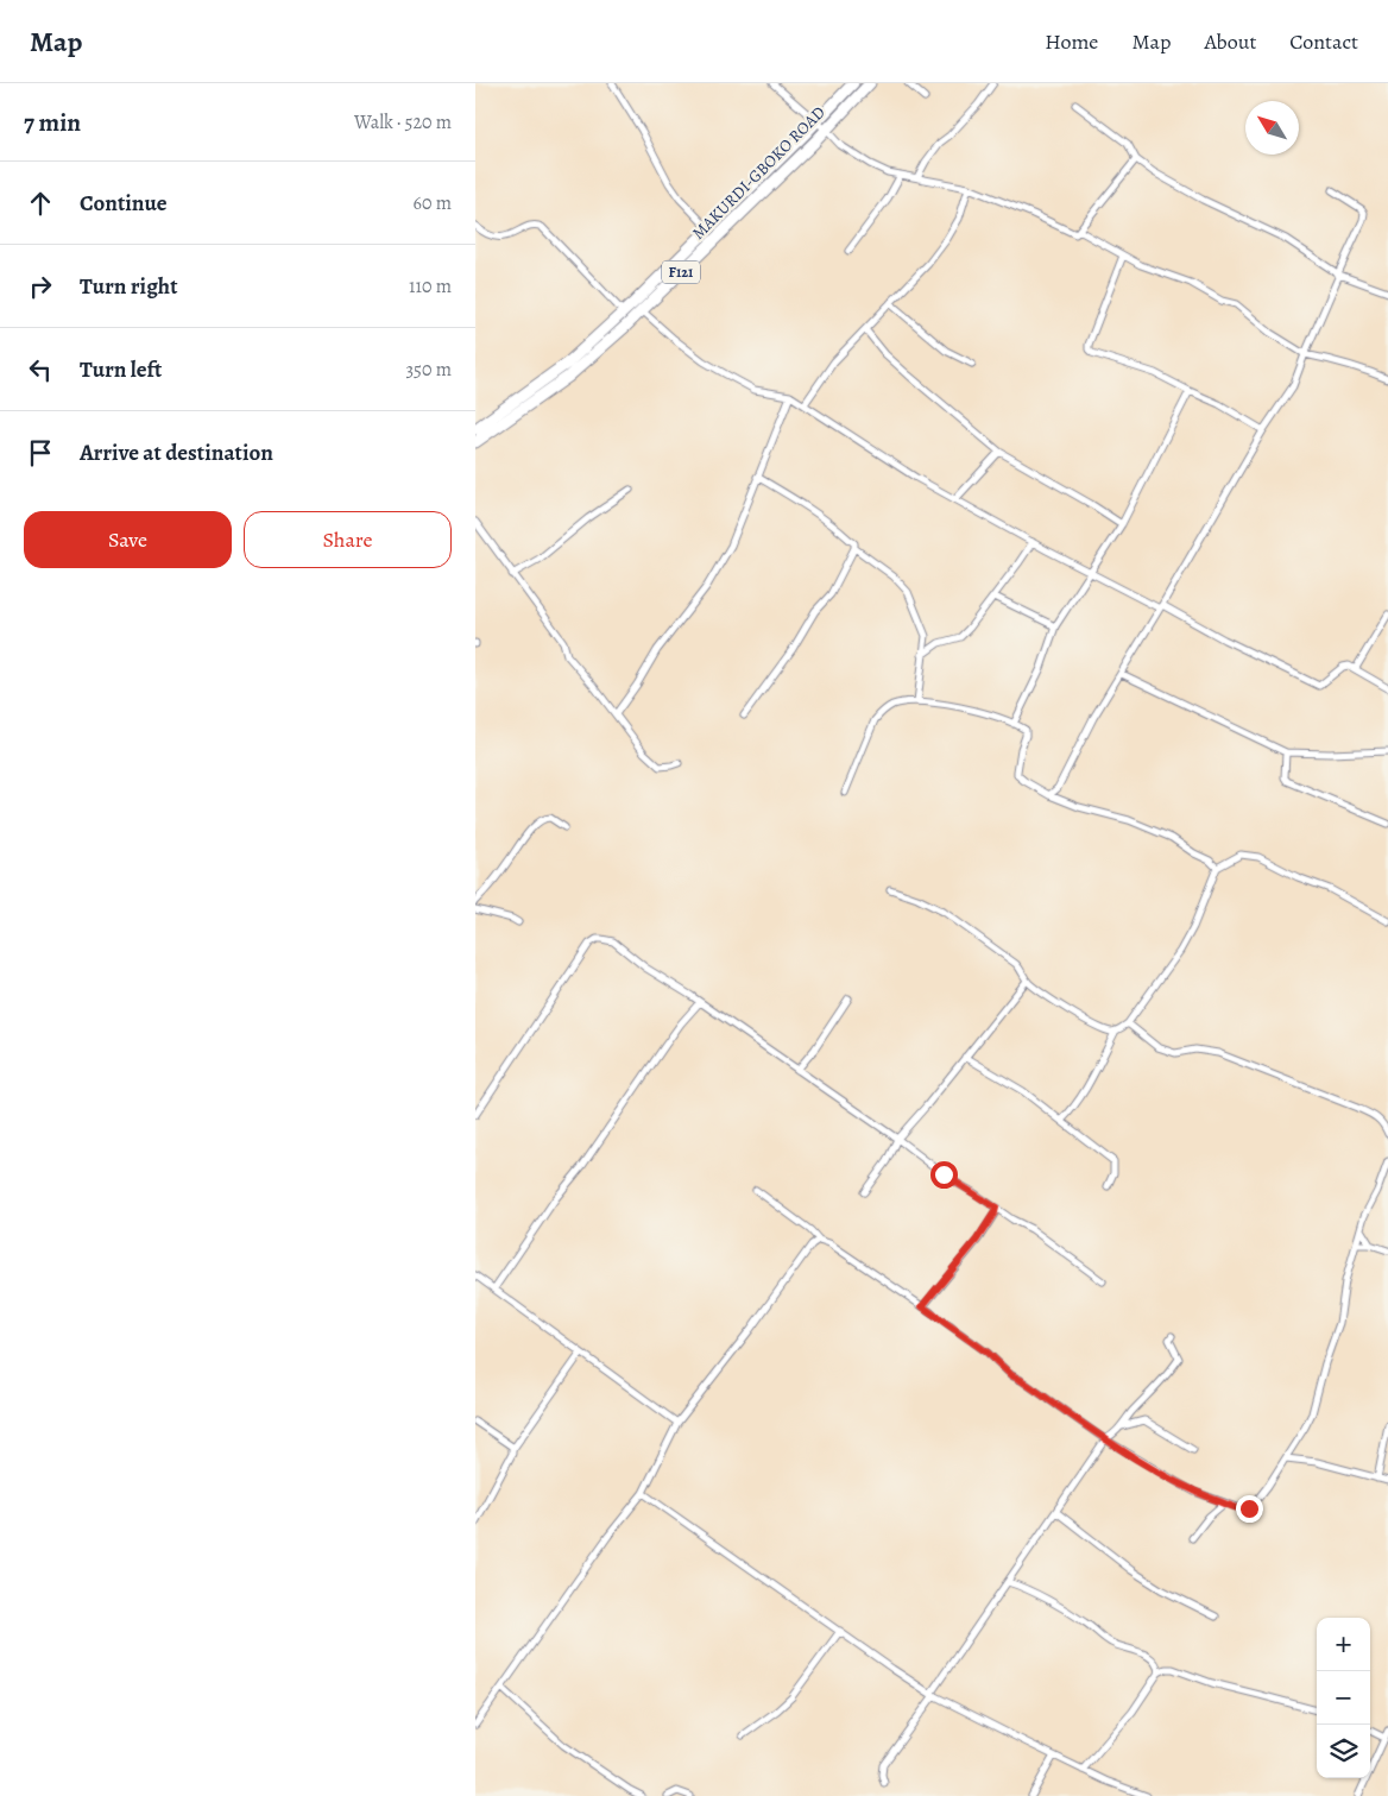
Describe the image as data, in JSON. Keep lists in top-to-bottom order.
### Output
{
  "streets": {
    "main road": ["MAKURDI-GBOKO ROAD", "F121"]
  },
  "north": "top left",
  "page": {
    "header": "Map",
    "nav": [
      "Home",
      "Map",
      "About",
      "Contact"
    ],
    "heading": ["7 min", "Walk · 520 m"],
    "list": [
      ["Continue", "60 m"],
      ["Turn right", "110 m"],
      ["Turn left", "350 m"],
      "Arrive at destination"
    ],
    "buttons": ["Save", "Share"],
    "map_buttons": ["+", "−"]
  }
}
